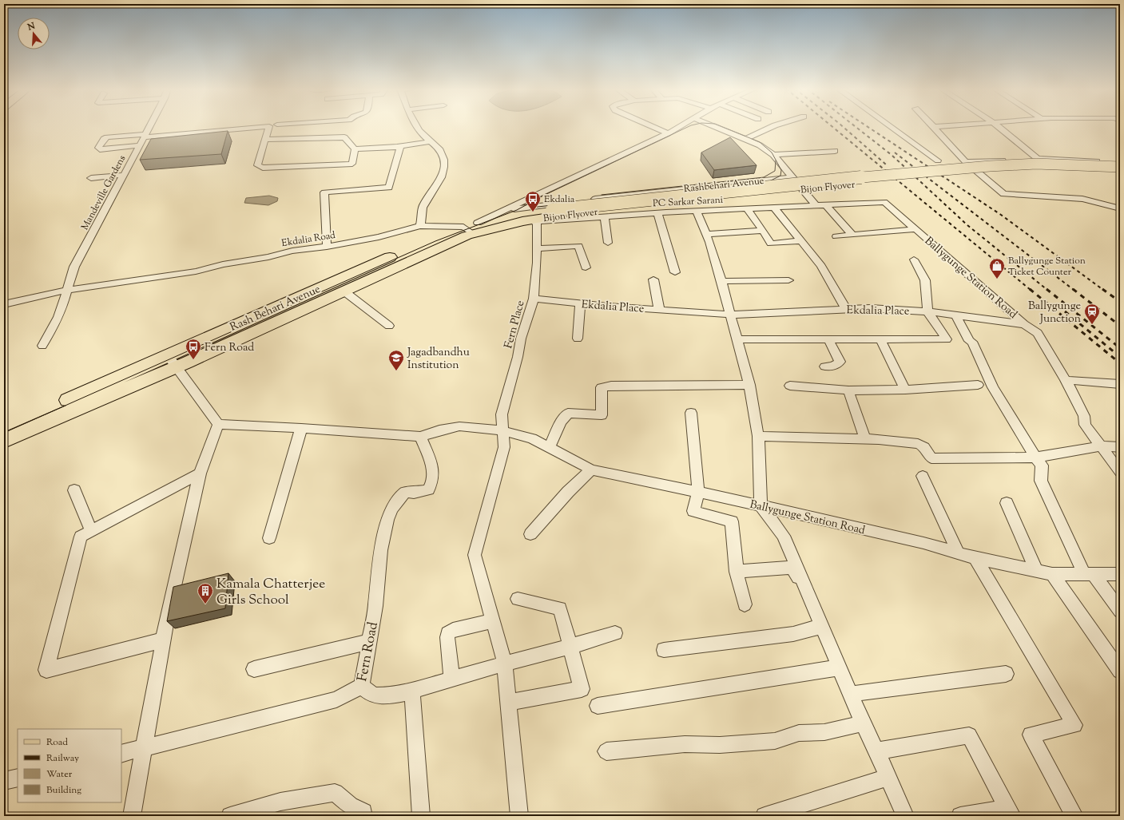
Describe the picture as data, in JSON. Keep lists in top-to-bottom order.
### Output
{
  "streets": {
    "main road": ["Bijon Flyover", "Rash Behari Avenue"],
    "street": [
      "Rashbehari Avenue",
      "Mandeville Gardens",
      "PC Sarkar Sarani",
      "Ekdalia Road",
      "Ballygunge Station Road",
      "Ekdalia Place",
      "Fern Place",
      "Fern Road"
    ]
  },
  "crossings": [
    ["Rashbehari Avenue", "Rash Behari Avenue"],
    ["Bijon Flyover", "PC Sarkar Sarani"],
    ["Bijon Flyover", "Rash Behari Avenue"],
    ["Bijon Flyover", "Fern Place"],
    ["Mandeville Gardens", "Ekdalia Road"],
    ["PC Sarkar Sarani", "Ballygunge Station Road"],
    ["PC Sarkar Sarani", "Rash Behari Avenue"],
    ["PC Sarkar Sarani", "Fern Place"],
    ["Ekdalia Road", "Rash Behari Avenue"],
    ["Ballygunge Station Road", "Ekdalia Place"],
    ["Ballygunge Station Road", "Fern Place"],
    ["Ballygunge Station Road", "Fern Road"],
    ["Ekdalia Place", "Fern Place"],
    ["Rash Behari Avenue", "Fern Place"]
  ],
  "places": {
    "bus stop": ["Ekdalia", "Fern Road"],
    "shop": ["Ballygunge Station Ticket Counter"],
    "station": ["Ballygunge Junction"],
    "school or university": ["Jagadbandhu Institution"],
    "building": ["Kamala Chatterjee Girls School"]
  },
  "legend": [
    "Road",
    "Railway",
    "Water",
    "Building"
  ],
  "north": "top"
}
